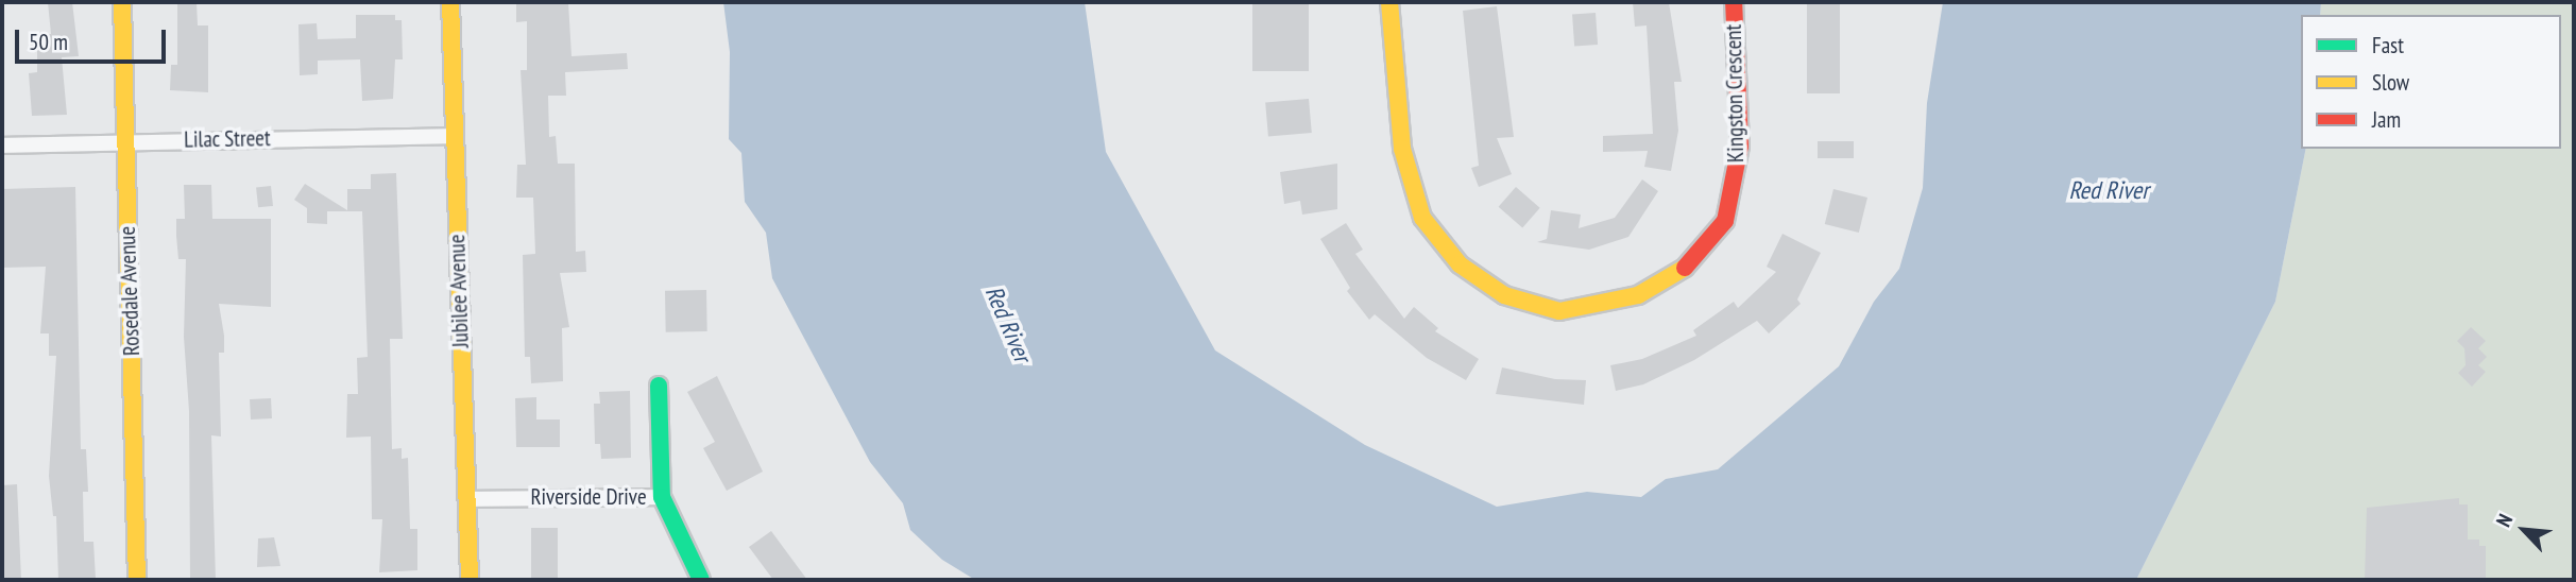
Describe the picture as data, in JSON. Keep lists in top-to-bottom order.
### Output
{
  "streets": {
    "street": [
      "Kingston Crescent",
      "Lilac Street",
      "Rosedale Avenue",
      "Jubilee Avenue",
      "Riverside Drive"
    ]
  },
  "crossings": [
    ["Lilac Street", "Rosedale Avenue"],
    ["Lilac Street", "Jubilee Avenue"],
    ["Jubilee Avenue", "Riverside Drive"]
  ],
  "water": ["Red River"],
  "legend": ["Fast", "Slow", "Jam"],
  "scale_bar": "50 m",
  "north": "top left"
}
